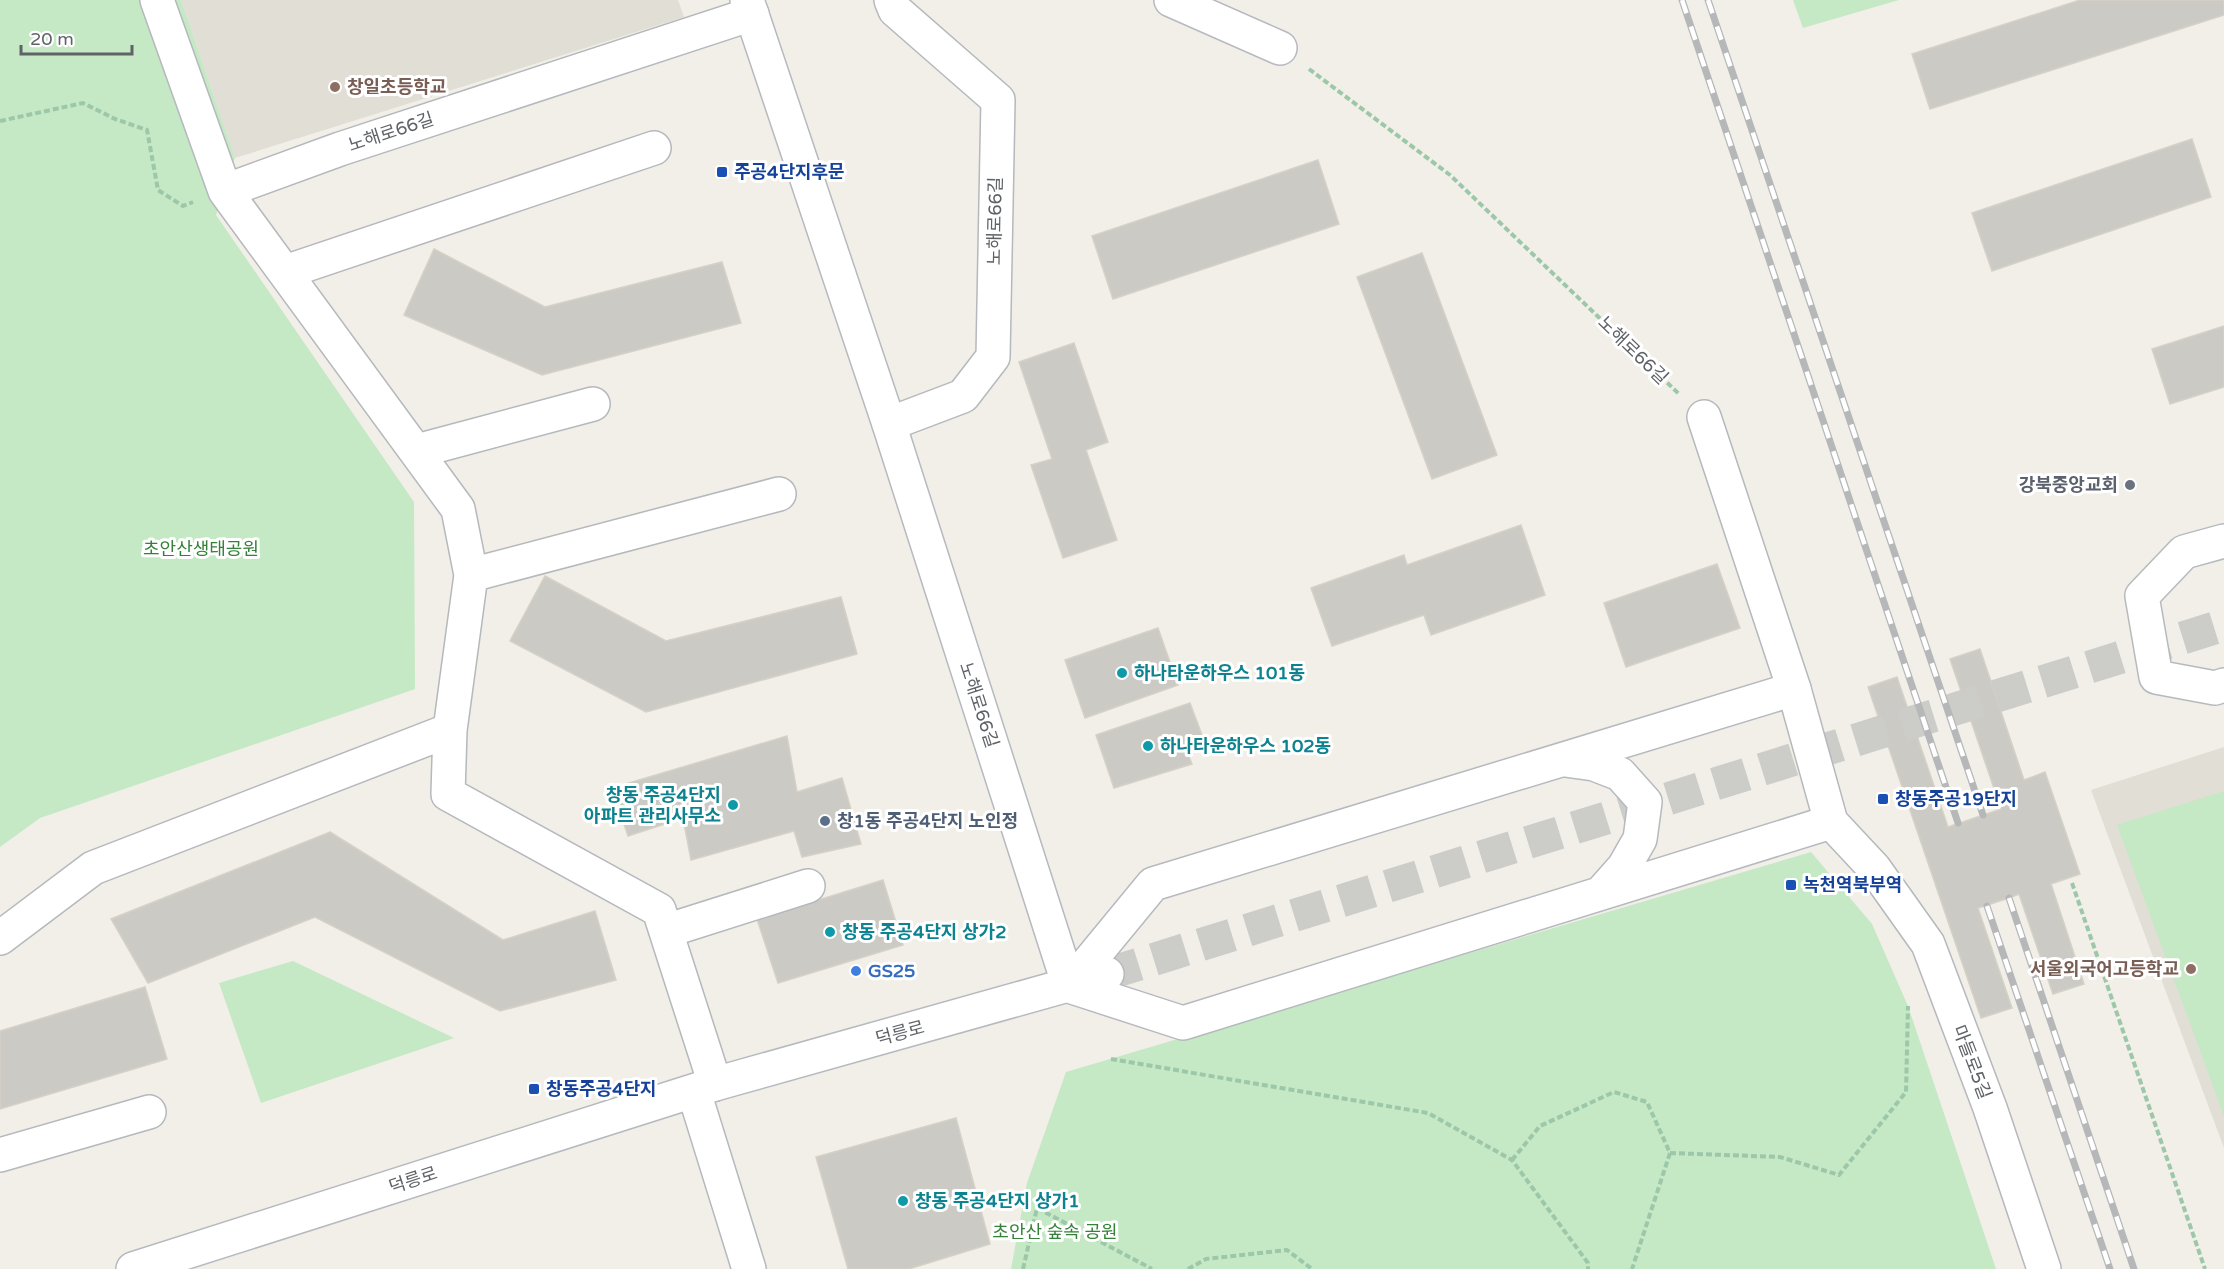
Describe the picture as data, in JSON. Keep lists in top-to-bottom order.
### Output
{
  "streets": {
    "street": ["노해로66길", "덕릉로", "마들로5길"]
  },
  "crossings": [
    ["노해로66길", "덕릉로"]
  ],
  "parks": ["초안산생태공원", "초안산 숲속 공원"],
  "places": {
    "other": [
      "창일초등학교",
      "강북중앙교회",
      "하나타운하우스 101동",
      "하나타운하우스 102동",
      "창동 주공4단지 아파트 관리사무소",
      "창1동 주공4단지 노인정",
      "창동 주공4단지 상가2",
      "서울외국어고등학교",
      "GS25",
      "창동 주공4단지 상가1"
    ],
    "transit": [
      "주공4단지후문",
      "창동주공19단지",
      "녹천역북부역",
      "창동주공4단지"
    ]
  },
  "scale_bar": "20 m"
}
